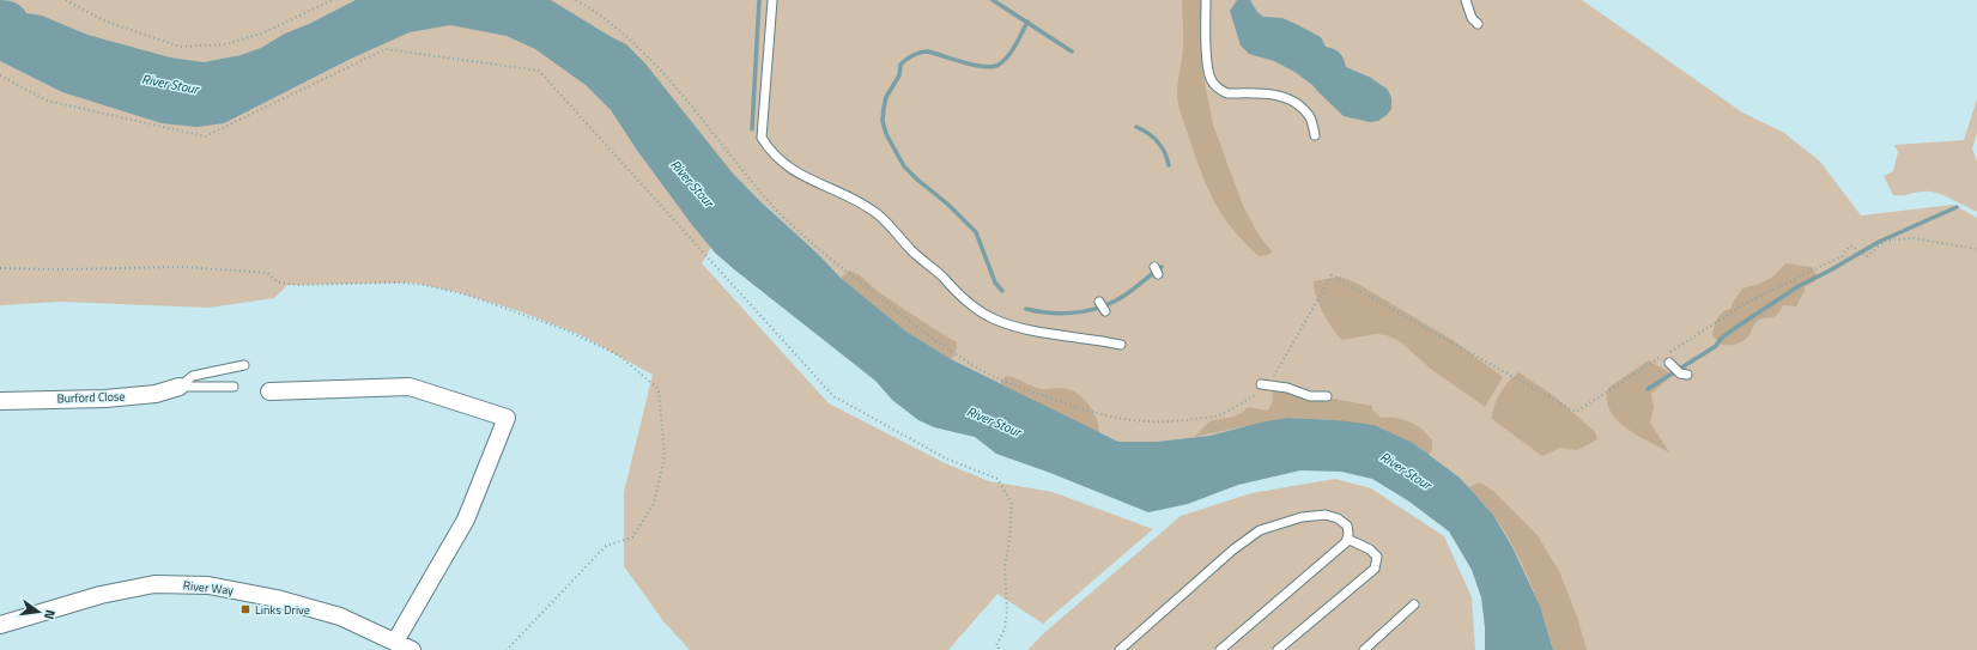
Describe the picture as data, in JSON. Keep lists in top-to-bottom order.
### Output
{
  "streets": {
    "street": ["Burford Close", "River Way"]
  },
  "water": ["River Stour"],
  "places": {
    "transit": ["Links Drive"]
  },
  "north": "right"
}
